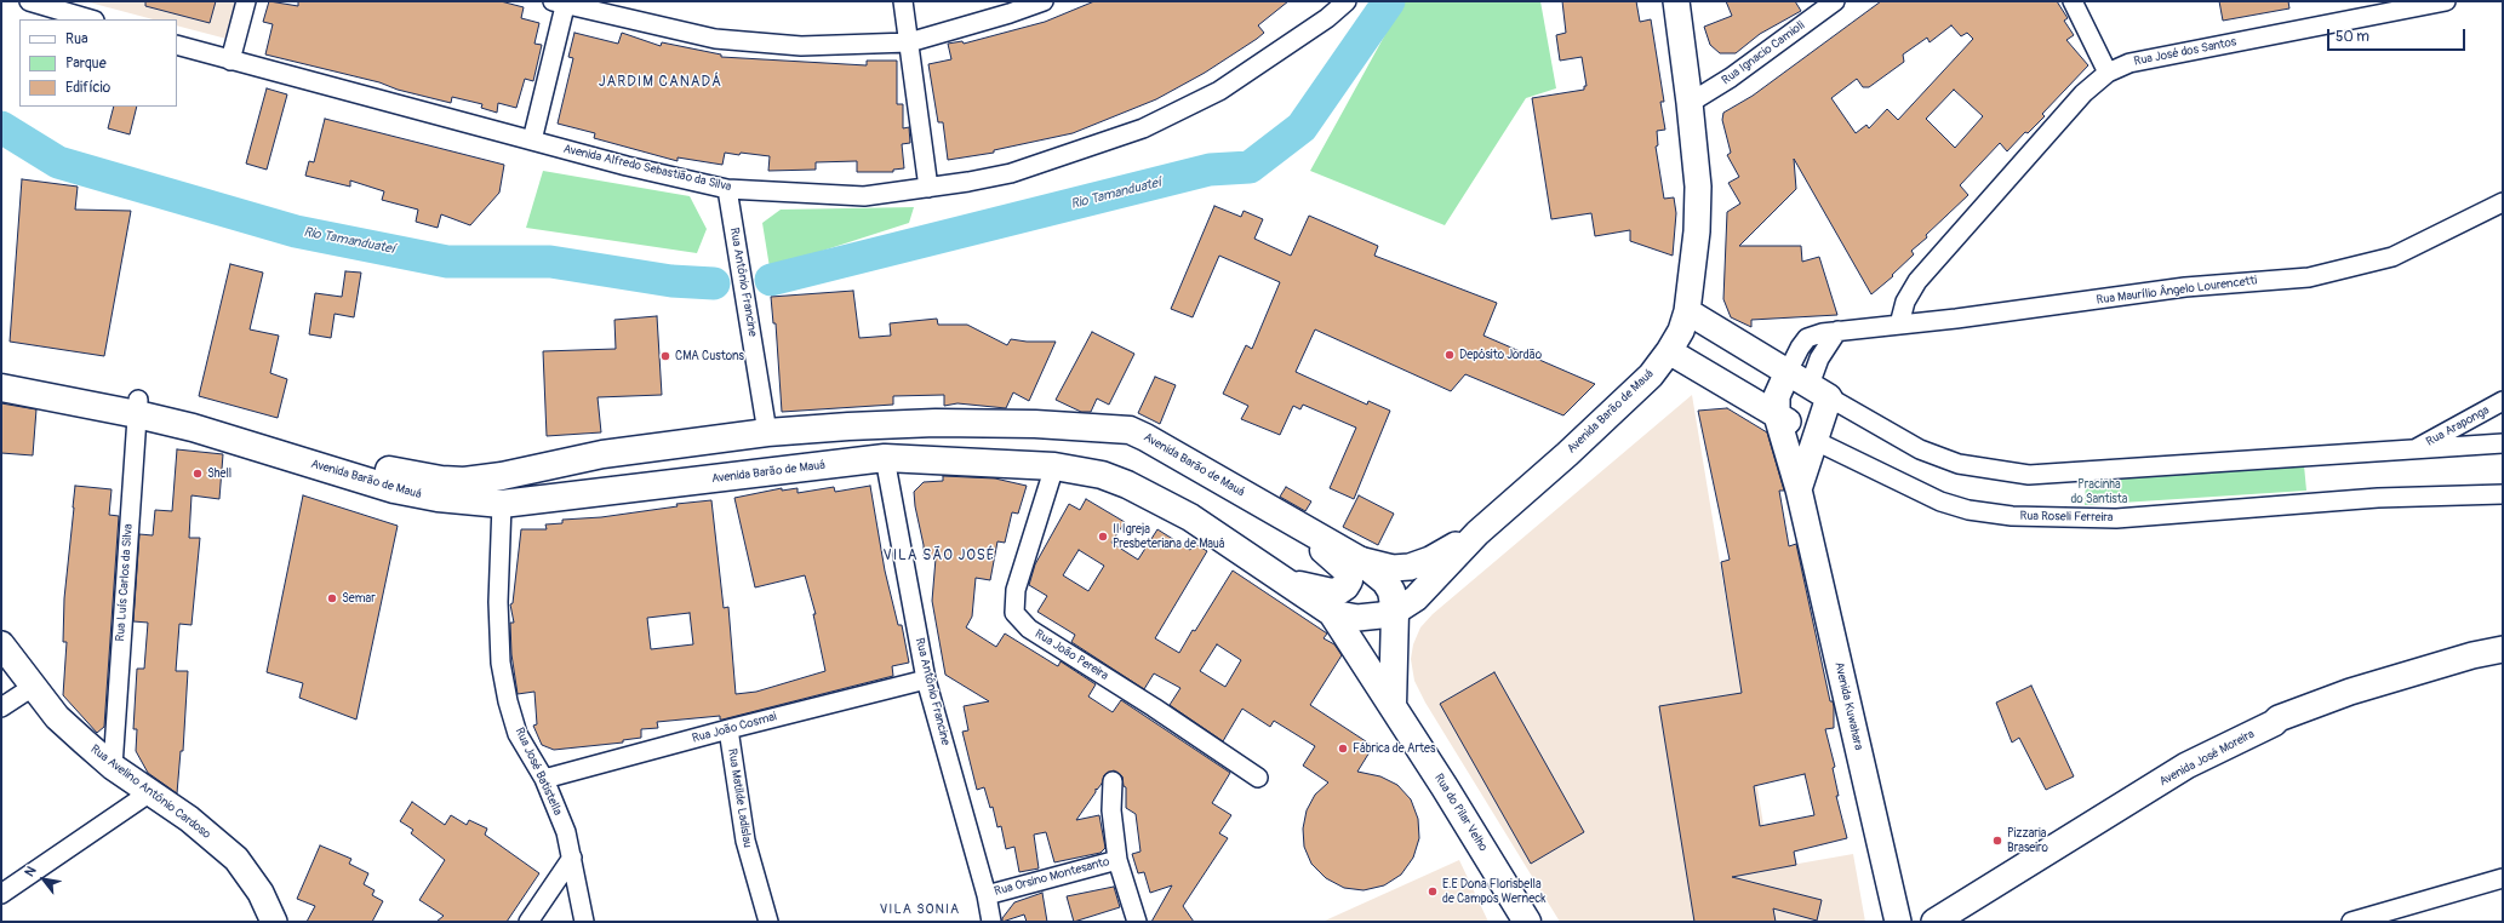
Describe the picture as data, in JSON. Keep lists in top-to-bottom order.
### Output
{
  "streets": {
    "main road": ["Avenida Barão de Mauá", "Rua do Pilar Velho"],
    "street": [
      "Rua José dos Santos",
      "Rua Ignacio Camioli",
      "Avenida Alfredo Sebastião da Silva",
      "Rua Antônio Francine",
      "Rua Maurílio Ângelo Lourencetti",
      "Rua Araponga",
      "Rua Roseli Ferreira",
      "Rua Luís Carlos da Silva",
      "Rua João Pereira",
      "Avenida Kuwahara",
      "Rua João Cosmai",
      "Avenida José Moreira",
      "Rua José Batistella",
      "Rua Avelino Antônio Cardoso",
      "Rua Matilde Ladislau",
      "Rua Orsino Montesanto"
    ]
  },
  "crossings": [
    ["Rua José dos Santos", "Rua Maurílio Ângelo Lourencetti"],
    ["Rua Ignacio Camioli", "Avenida Barão de Mauá"],
    ["Avenida Alfredo Sebastião da Silva", "Rua Antônio Francine"],
    ["Rua Antônio Francine", "Avenida Barão de Mauá"],
    ["Rua Antônio Francine", "Rua João Cosmai"],
    ["Rua Antônio Francine", "Rua Orsino Montesanto"],
    ["Rua Maurílio Ângelo Lourencetti", "Avenida Kuwahara"],
    ["Avenida Barão de Mauá", "Rua Roseli Ferreira"],
    ["Avenida Barão de Mauá", "Rua Luís Carlos da Silva"],
    ["Avenida Barão de Mauá", "Rua João Pereira"],
    ["Avenida Barão de Mauá", "Rua José Batistella"],
    ["Avenida Barão de Mauá", "Rua do Pilar Velho"],
    ["Rua Roseli Ferreira", "Avenida Kuwahara"],
    ["Rua Luís Carlos da Silva", "Rua Avelino Antônio Cardoso"],
    ["Rua João Cosmai", "Rua José Batistella"],
    ["Rua João Cosmai", "Rua Matilde Ladislau"]
  ],
  "districts": ["JARDIM CANADÁ", "VILA SÃO JOSÉ", "VILA SONIA"],
  "water": ["Rio Tamanduateí"],
  "parks": ["Pracinha do Santista"],
  "places": [
    "Depósito Jordão",
    "CMA Custons",
    "Shell",
    "II Igreja Presbeteriana de Mauá",
    "Semar",
    "Fábrica de Artes",
    "Pizzaria Braseiro",
    "E.E Dona Florisbella de Campos Werneck"
  ],
  "legend": ["Rua", "Parque", "Edifício"],
  "scale_bar": "50 m",
  "north": "top left"
}
